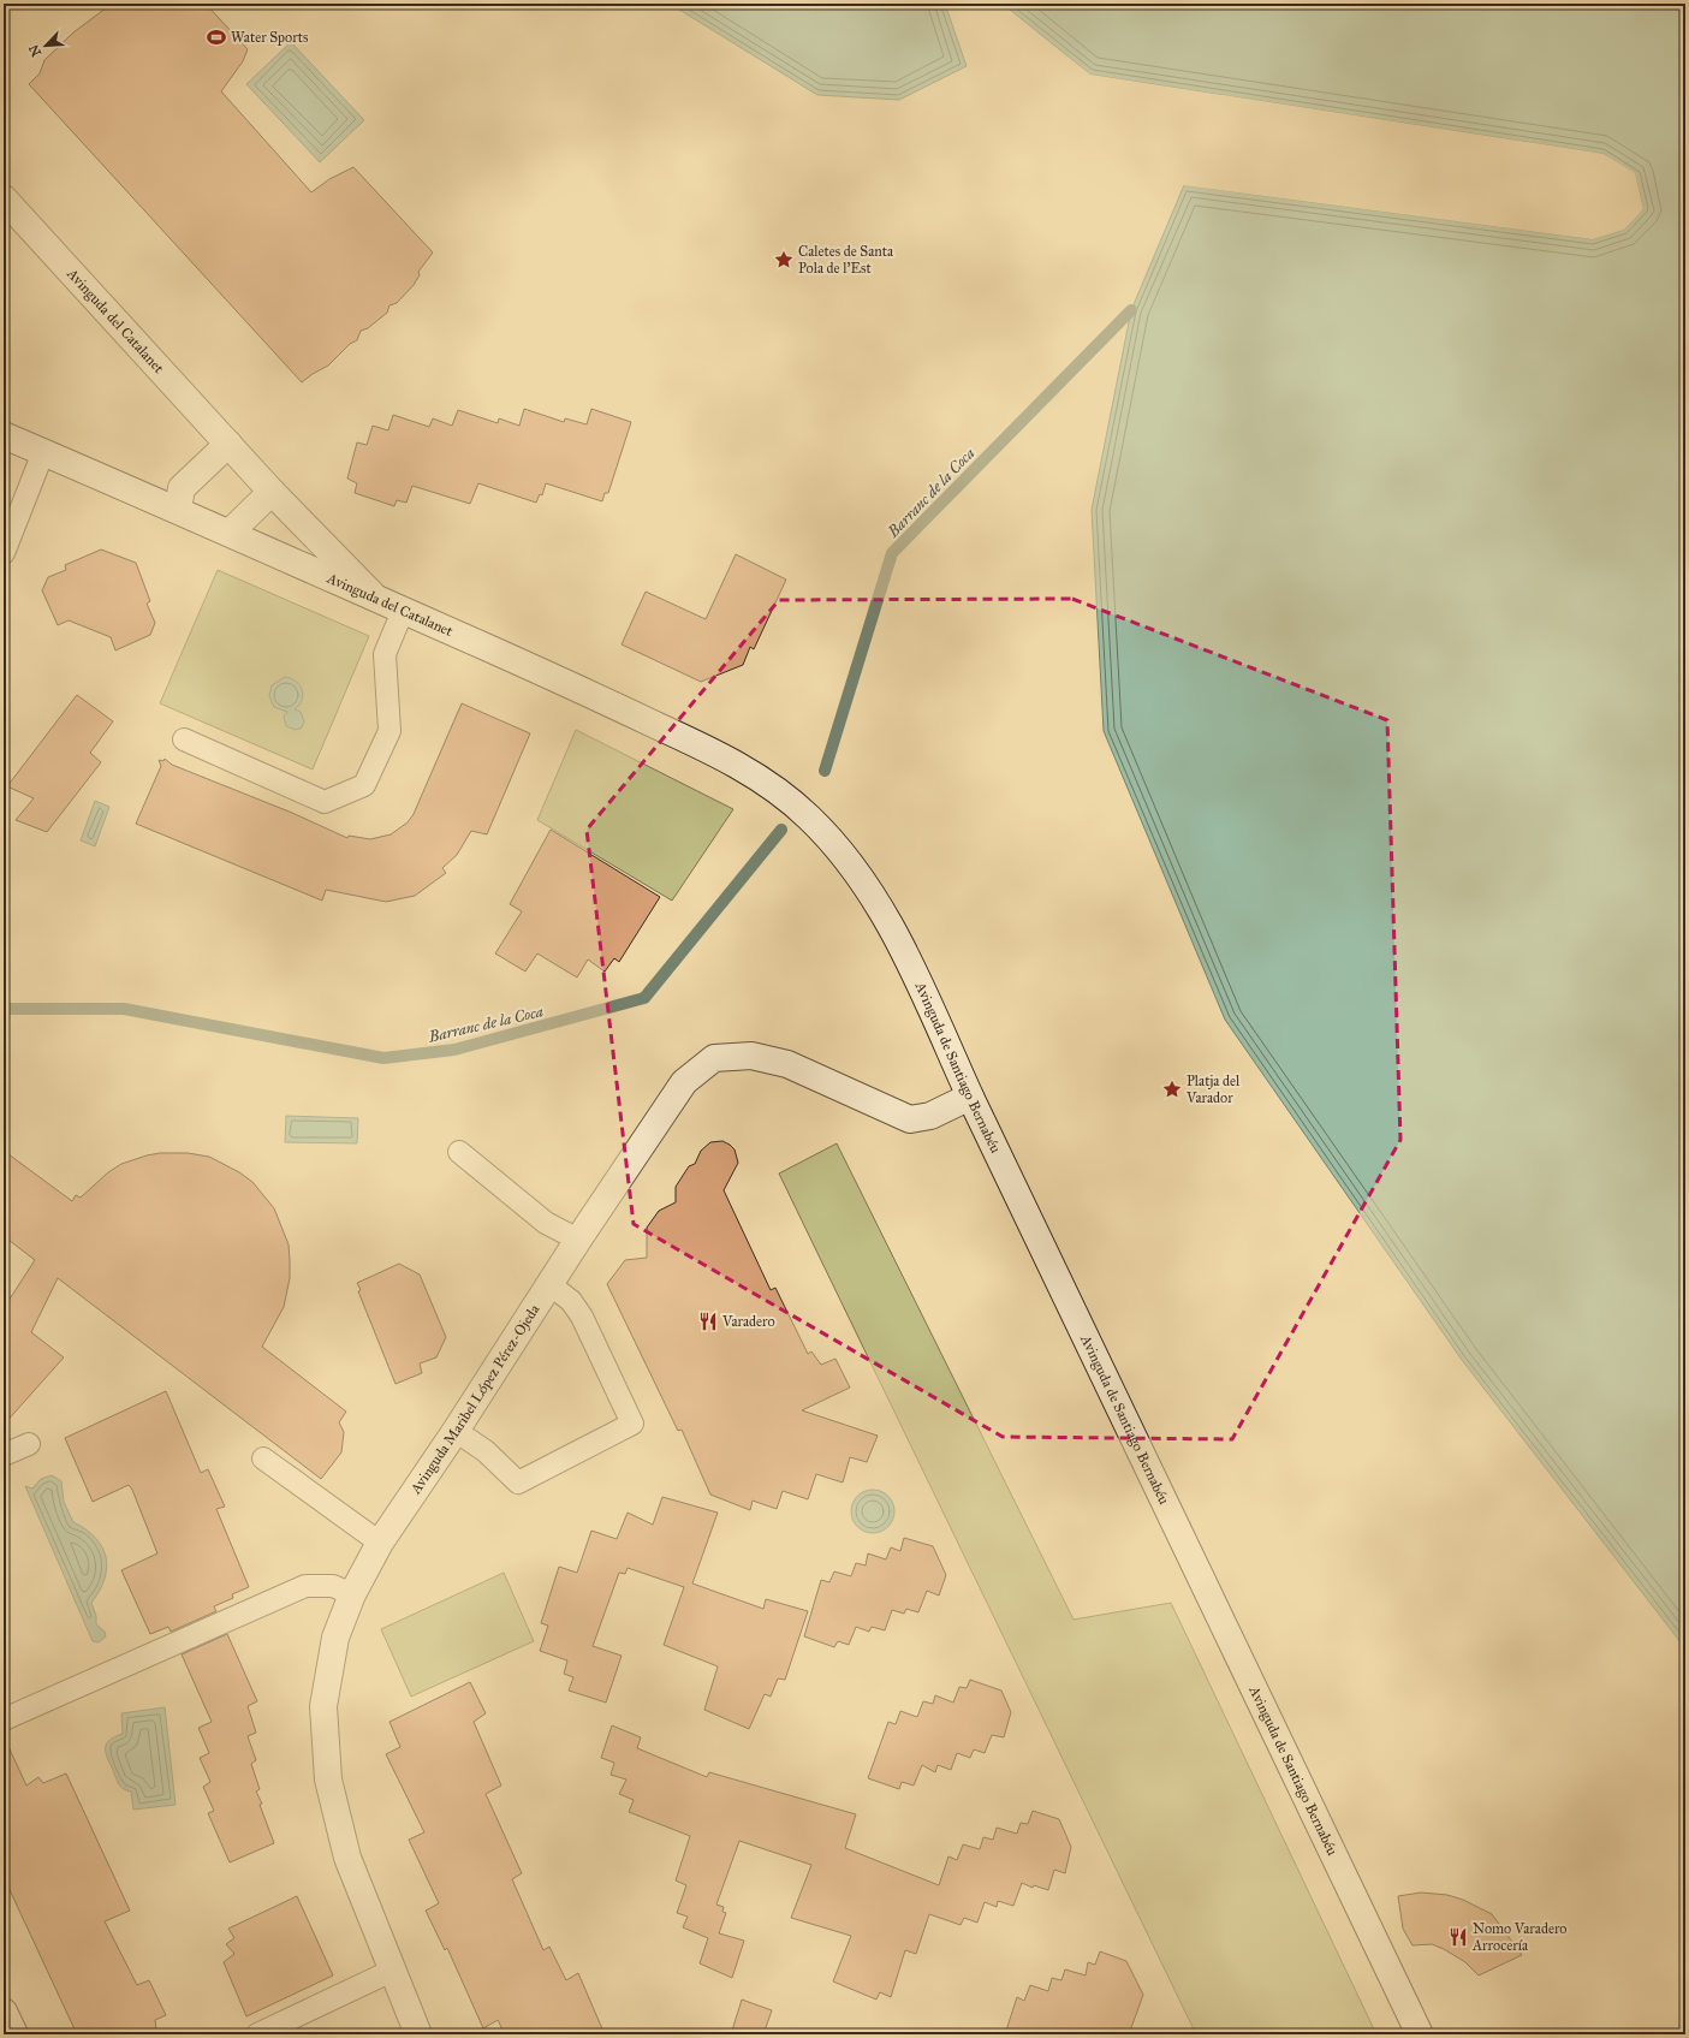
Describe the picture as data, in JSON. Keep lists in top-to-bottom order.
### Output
{
  "streets": {
    "street": ["Avinguda del Catalanet", "Avinguda de Santiago Bernabéu", "Avinguda Maribel López Pérez-Ojeda"]
  },
  "crossings": [
    ["Avinguda del Catalanet", "Avinguda de Santiago Bernabéu"],
    ["Avinguda de Santiago Bernabéu", "Avinguda Maribel López Pérez-Ojeda"]
  ],
  "water": ["Barranc de la Coca"],
  "places": {
    "sports": ["Water Sports"],
    "place": ["Caletes de Santa Pola de l'Est", "Platja del Varador"],
    "restaurant": ["Varadero", "Nomo Varadero Arrocería"]
  },
  "north": "bottom left"
}
